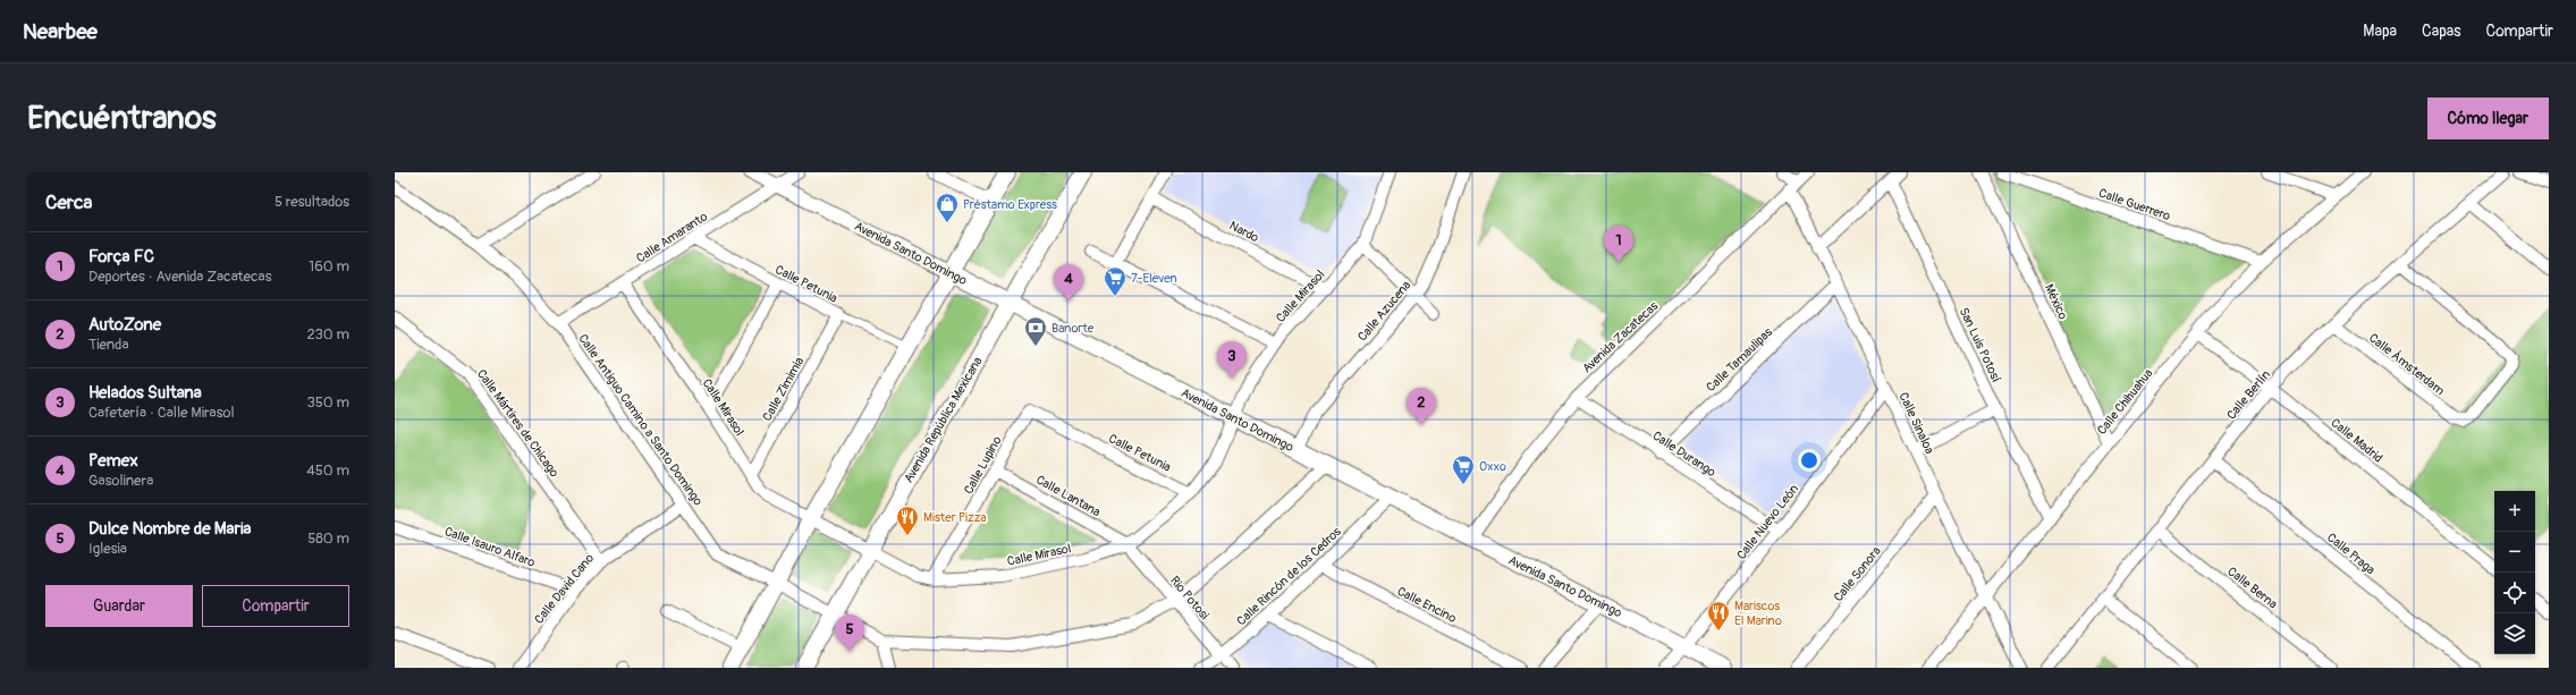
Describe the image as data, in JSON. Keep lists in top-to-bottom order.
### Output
{
  "streets": {
    "main road": ["Avenida Santo Domingo", "Avenida República Mexicana"],
    "street": [
      "Calle Guerrero",
      "Nardo",
      "Calle Amaranto",
      "Calle Petunia",
      "Calle Mirasol",
      "México",
      "Calle Azucena",
      "Avenida Zacatecas",
      "San Luis Potosí",
      "Calle Tamaulipas",
      "Calle Ámsterdam",
      "Calle Zimimia",
      "Calle Berlín",
      "Calle Chihuahua",
      "Calle Antiguo Camino a Santo Domingo",
      "Calle Mártires de Chicago",
      "Calle Sinaloa",
      "Calle Madrid",
      "Calle Durango",
      "Calle Lupino",
      "Calle Lantana",
      "Calle Nuevo León",
      "Calle Isauro Alfaro",
      "Calle Praga",
      "Calle Sonora",
      "Calle Rincón de los Cedros",
      "Calle Berna",
      "Calle David Cano",
      "Rio Potosi",
      "Calle Encino"
    ]
  },
  "crossings": [
    ["Calle Guerrero", "Calle Chihuahua"],
    ["Nardo", "Calle Mirasol"],
    ["Calle Amaranto", "Avenida Santo Domingo"],
    ["Calle Amaranto", "Calle Petunia"],
    ["Calle Amaranto", "Calle Mirasol"],
    ["Calle Amaranto", "Calle Antiguo Camino a Santo Domingo"],
    ["Avenida Santo Domingo", "Calle Mirasol"],
    ["Avenida Santo Domingo", "Calle Azucena"],
    ["Avenida Santo Domingo", "Avenida Zacatecas"],
    ["Avenida Santo Domingo", "Calle Antiguo Camino a Santo Domingo"],
    ["Avenida Santo Domingo", "Avenida República Mexicana"],
    ["Avenida Santo Domingo", "Calle Nuevo León"],
    ["Avenida Santo Domingo", "Calle Rincón de los Cedros"],
    ["Calle Petunia", "Calle Mirasol"],
    ["Calle Petunia", "Calle Zimimia"],
    ["Calle Petunia", "Calle Lupino"],
    ["Calle Mirasol", "Calle Zimimia"],
    ["Calle Mirasol", "Avenida República Mexicana"],
    ["Calle Mirasol", "Calle Lupino"],
    ["Calle Mirasol", "Calle Lantana"],
    ["Calle Mirasol", "Rio Potosi"],
    ["México", "Calle Chihuahua"],
    ["Avenida Zacatecas", "Calle Sinaloa"],
    ["Avenida Zacatecas", "Calle Durango"],
    ["San Luis Potosí", "Calle Chihuahua"],
    ["Calle Tamaulipas", "Calle Sinaloa"],
    ["Calle Tamaulipas", "Calle Durango"],
    ["Calle Ámsterdam", "Calle Berlín"],
    ["Calle Berlín", "Calle Madrid"],
    ["Calle Berlín", "Calle Praga"],
    ["Calle Berlín", "Calle Berna"],
    ["Calle Chihuahua", "Calle Sinaloa"],
    ["Calle Chihuahua", "Calle Madrid"],
    ["Calle Antiguo Camino a Santo Domingo", "Avenida República Mexicana"],
    ["Calle Antiguo Camino a Santo Domingo", "Calle David Cano"],
    ["Calle Antiguo Camino a Santo Domingo", "Rio Potosi"],
    ["Calle Mártires de Chicago", "Calle David Cano"],
    ["Calle Sinaloa", "Calle Nuevo León"],
    ["Calle Sinaloa", "Calle Sonora"],
    ["Calle Durango", "Calle Nuevo León"],
    ["Calle Lupino", "Calle Lantana"],
    ["Calle Lantana", "Rio Potosi"],
    ["Calle Isauro Alfaro", "Calle David Cano"],
    ["Calle Rincón de los Cedros", "Rio Potosi"],
    ["Calle Rincón de los Cedros", "Calle Encino"]
  ],
  "places": {
    "shop": ["Préstamo Express"],
    "supermarket": ["7-Eleven", "Oxxo"],
    "bank": ["Banorte"],
    "restaurant": ["Mister Pizza", "Mariscos El Marino"]
  },
  "page": {
    "header": "Nearbee",
    "nav": ["Mapa", "Capas", "Compartir"],
    "buttons": [
      "Cómo llegar",
      ["Guardar", "Compartir"]
    ],
    "title": "Encuéntranos",
    "heading": ["Cerca", "5 resultados"],
    "pins": [
      "1",
      "4",
      "3",
      "2",
      "5"
    ],
    "list": [
      {
        "mark": "1",
        "name": "Força FC",
        "note": "Deportes · Avenida Zacatecas",
        "value": "160 m"
      },
      {
        "mark": "2",
        "name": "AutoZone",
        "note": "Tienda",
        "value": "230 m"
      },
      {
        "mark": "3",
        "name": "Helados Sultana",
        "note": "Cafetería · Calle Mirasol",
        "value": "350 m"
      },
      {
        "mark": "4",
        "name": "Pemex",
        "note": "Gasolinera",
        "value": "450 m"
      },
      {
        "mark": "5",
        "name": "Dulce Nombre de Maria",
        "note": "Iglesia",
        "value": "580 m"
      }
    ],
    "map_buttons": ["+", "−"]
  }
}
